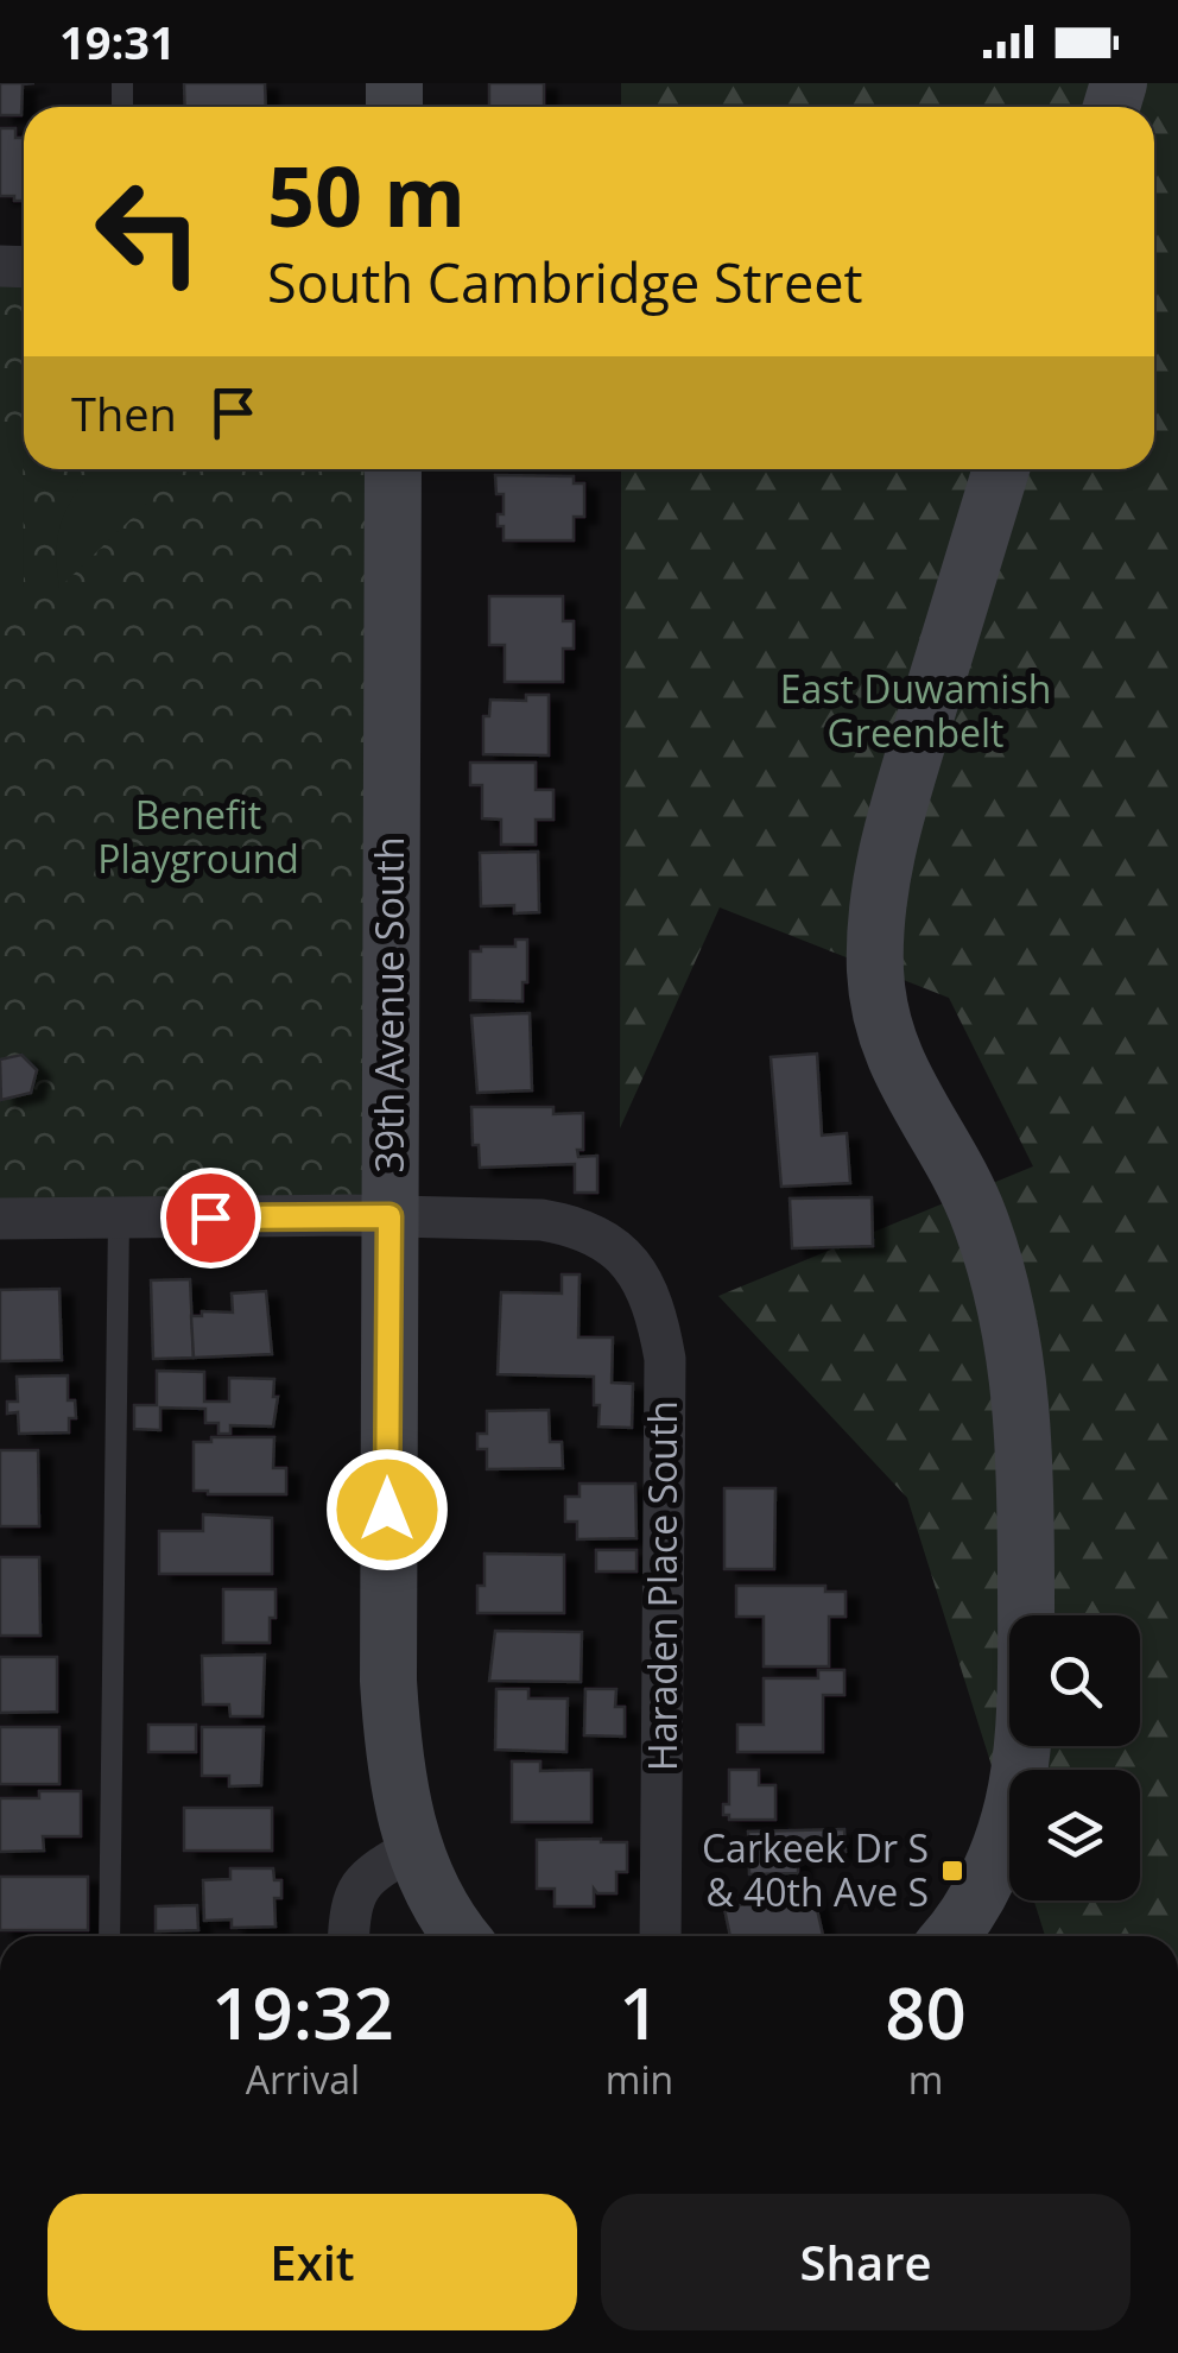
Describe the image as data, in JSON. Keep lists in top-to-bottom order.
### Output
{
  "streets": {
    "main road": ["39th Avenue South"],
    "street": ["Haraden Place South"]
  },
  "crossings": [
    ["39th Avenue South", "Haraden Place South"]
  ],
  "parks": ["East Duwamish Greenbelt", "Benefit Playground"],
  "places": {
    "transit": ["Carkeek Dr S & 40th Ave S"]
  },
  "page": {
    "status": "19:31",
    "turn": ["50 m", "South Cambridge Street"],
    "then": "Then",
    "eta": [
      "19:32",
      "Arrival",
      "1",
      "min",
      "80",
      "m"
    ],
    "buttons": ["Exit", "Share"]
  }
}
